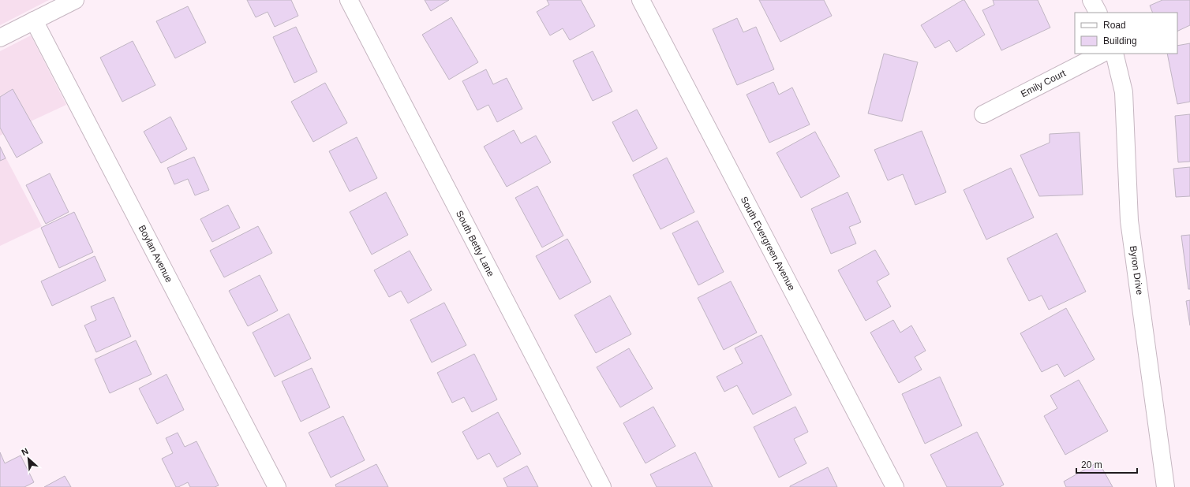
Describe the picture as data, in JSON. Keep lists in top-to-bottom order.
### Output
{
  "streets": {
    "street": [
      "Emily Court",
      "South Betty Lane",
      "South Evergreen Avenue",
      "Boylan Avenue",
      "Byron Drive"
    ]
  },
  "legend": ["Road", "Building"],
  "scale_bar": "20 m",
  "north": "top left"
}
